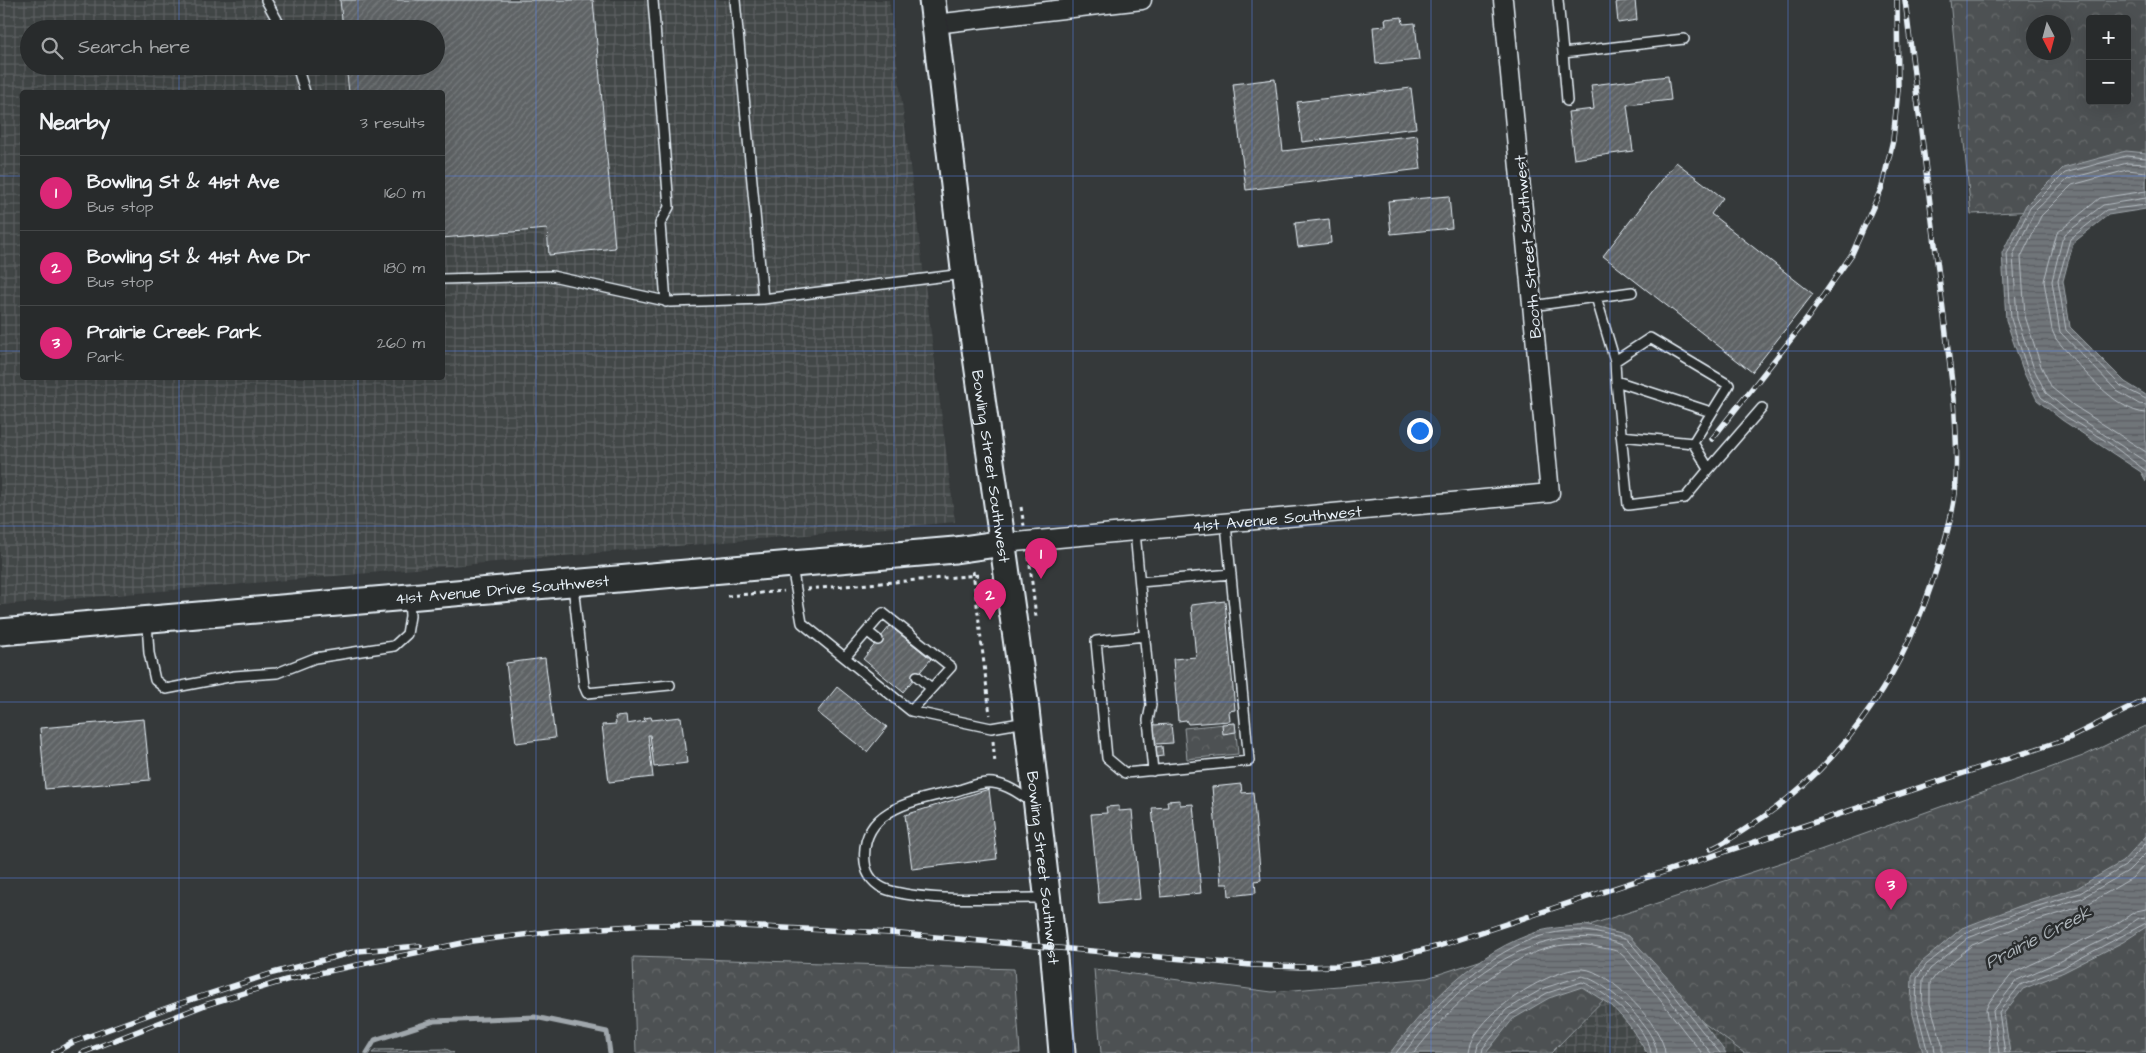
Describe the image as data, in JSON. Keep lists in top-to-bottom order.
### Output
{
  "streets": {
    "main road": ["Bowling Street Southwest", "41st Avenue Drive Southwest"],
    "street": ["Booth Street Southwest", "41st Avenue Southwest"]
  },
  "crossings": [
    ["Booth Street Southwest", "41st Avenue Southwest"],
    ["Bowling Street Southwest", "41st Avenue Southwest"],
    ["Bowling Street Southwest", "41st Avenue Drive Southwest"],
    ["41st Avenue Southwest", "41st Avenue Drive Southwest"]
  ],
  "water": ["Prairie Creek"],
  "north": "bottom",
  "page": {
    "map_buttons": ["+", "−"],
    "search": "Search here",
    "heading": ["Nearby", "3 results"],
    "list": [
      {
        "mark": "1",
        "name": "Bowling St & 41st Ave",
        "note": "Bus stop",
        "value": "160 m"
      },
      {
        "mark": "2",
        "name": "Bowling St & 41st Ave Dr",
        "note": "Bus stop",
        "value": "180 m"
      },
      {
        "mark": "3",
        "name": "Prairie Creek Park",
        "note": "Park",
        "value": "260 m"
      }
    ],
    "pins": ["1", "2", "3"]
  }
}
